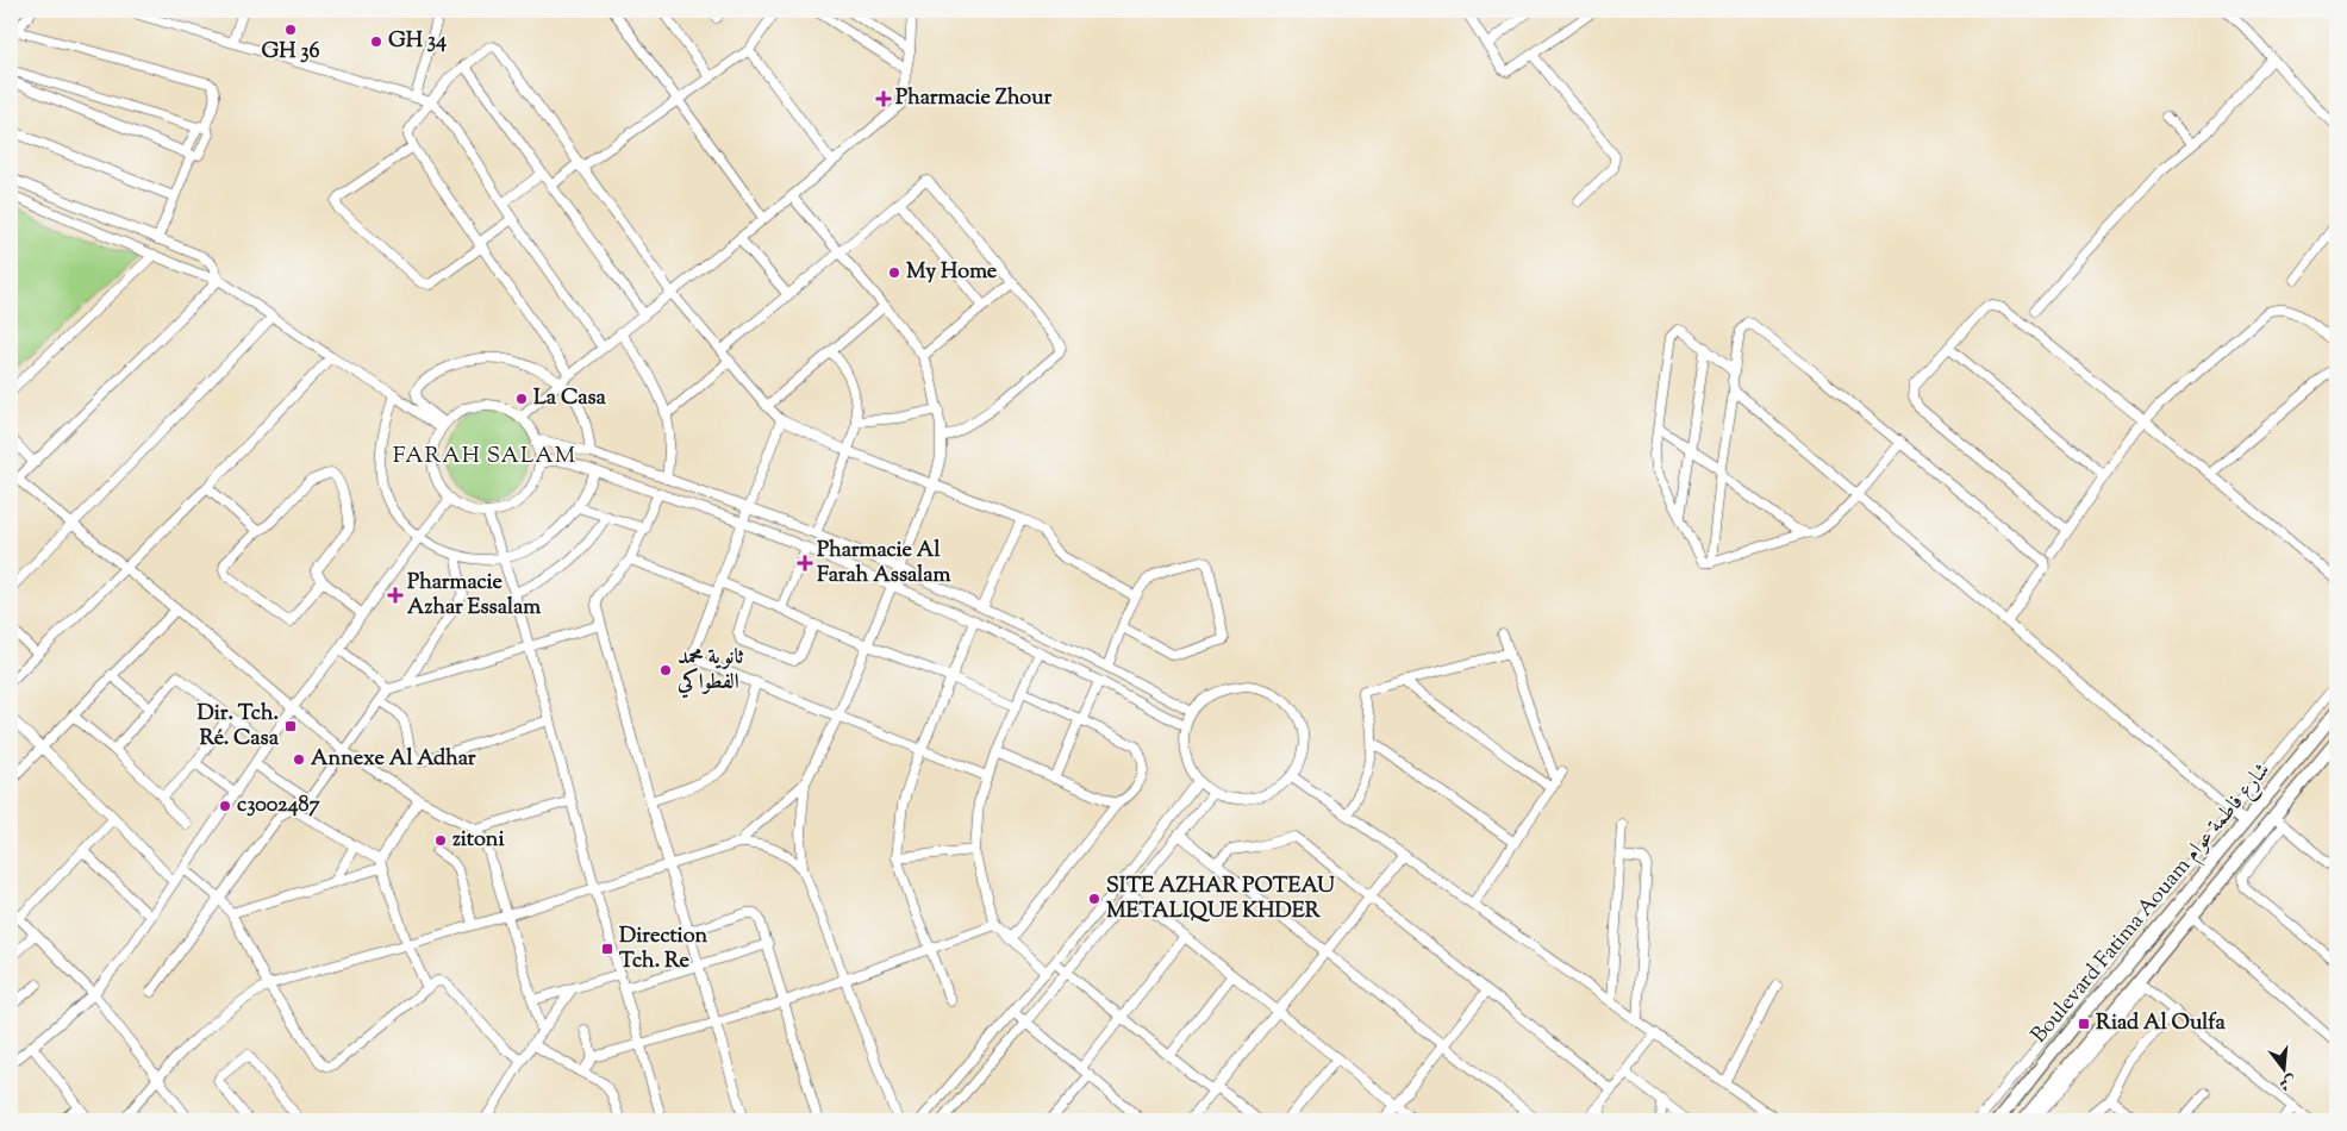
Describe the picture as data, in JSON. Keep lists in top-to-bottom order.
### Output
{
  "streets": {
    "main road": ["Boulevard Fatima Aouam شارع فاطمة عوام"]
  },
  "districts": ["FARAH SALAM"],
  "places": {
    "other": [
      "GH 36",
      "GH 34",
      "My Home",
      "La Casa",
      "ثانوية محمد الفطواكي",
      "Annexe Al Adhar",
      "c3002487",
      "zitoni",
      "SITE AZHAR POTEAU METALIQUE KHDER"
    ],
    "health": ["Pharmacie Zhour", "Pharmacie Al Farah Assalam", "Pharmacie Azhar Essalam"],
    "transit": ["Dir. Tch. Ré. Casa", "Direction Tch. Re", "Riad Al Oulfa"]
  },
  "north": "bottom"
}
